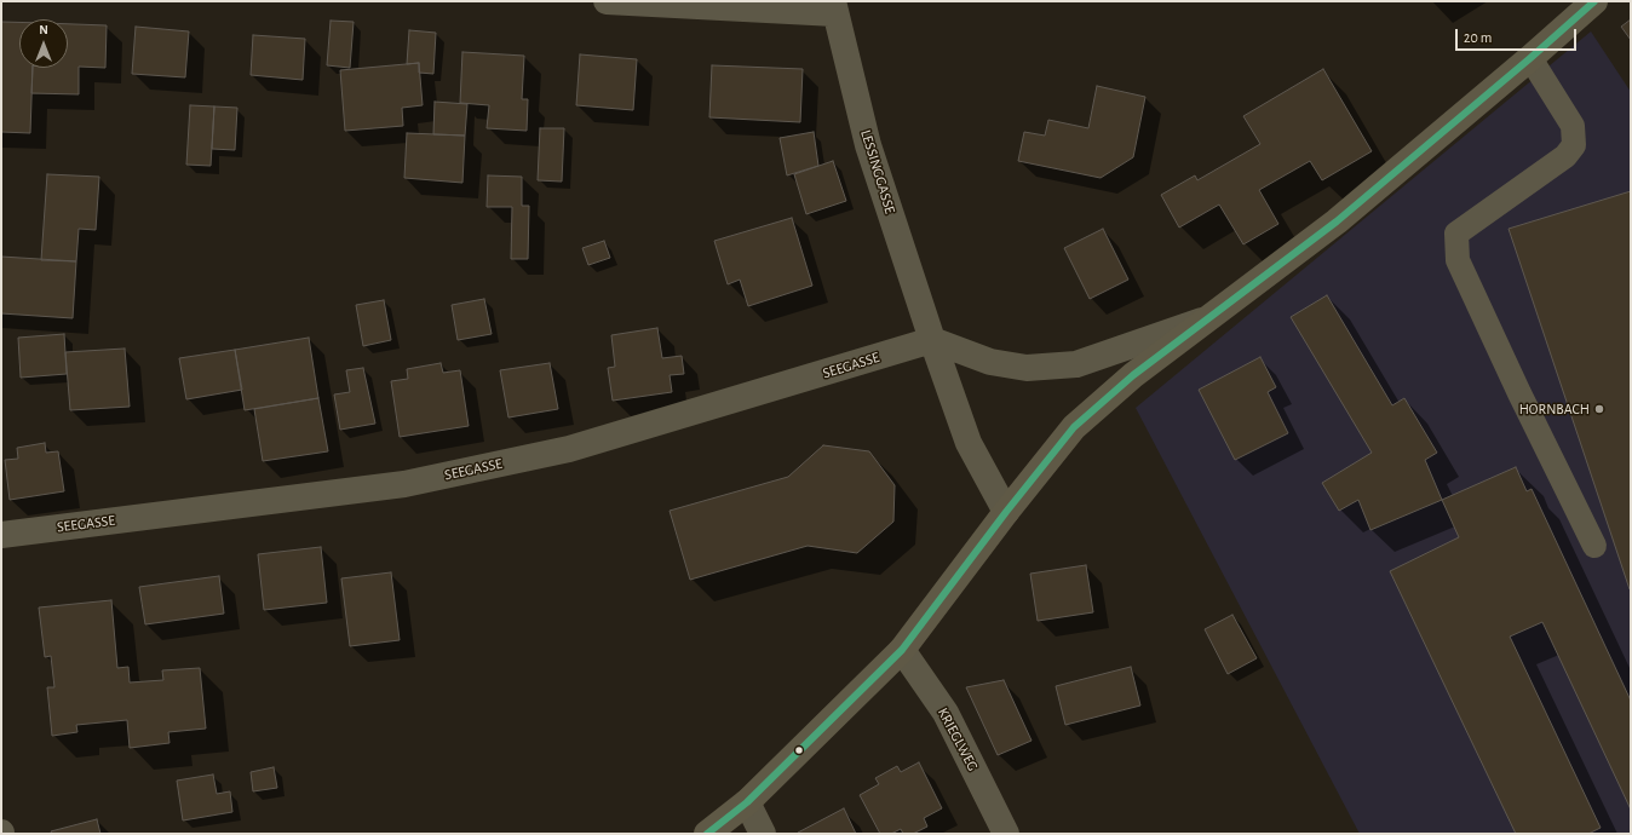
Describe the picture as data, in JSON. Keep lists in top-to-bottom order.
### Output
{
  "streets": {
    "street": ["LESSINGGASSE", "SEEGASSE", "KRIEGLWEG"]
  },
  "crossings": [
    ["LESSINGGASSE", "SEEGASSE"]
  ],
  "places": ["HORNBACH"],
  "scale_bar": "20 m",
  "north": "top"
}
